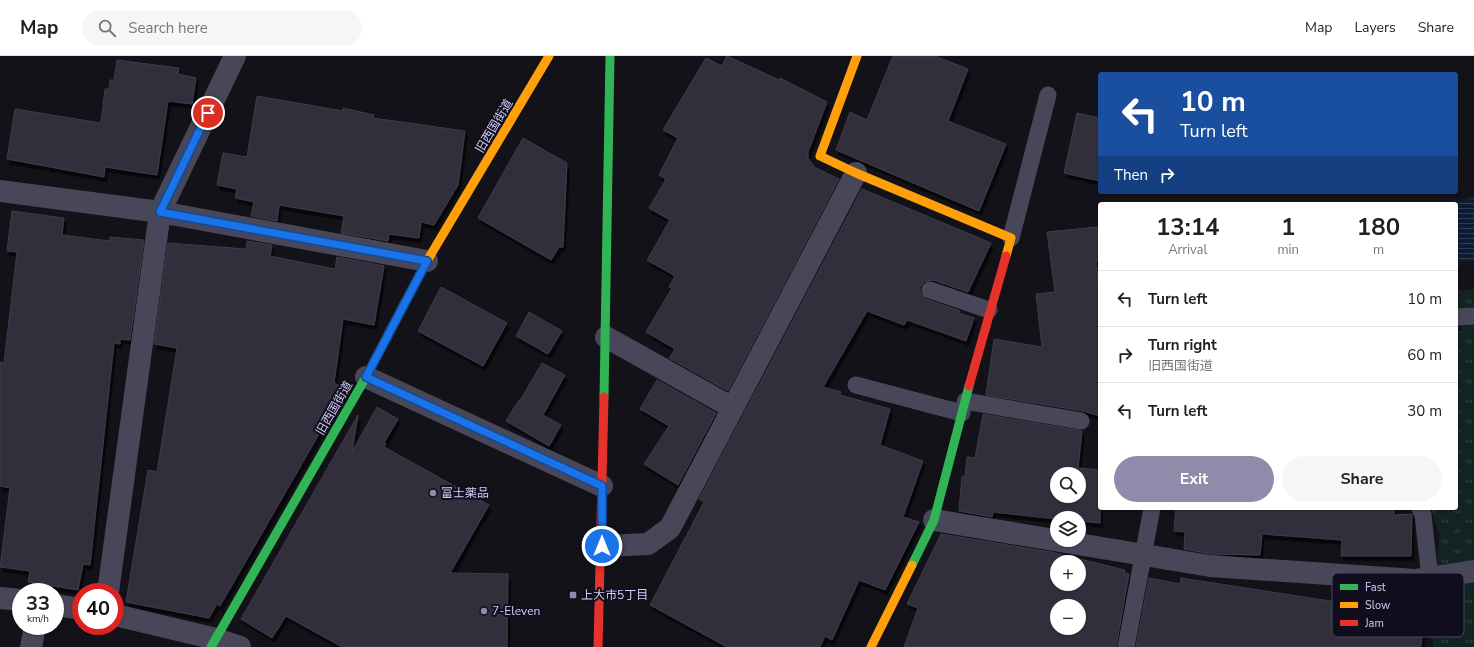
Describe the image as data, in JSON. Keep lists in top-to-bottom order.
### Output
{
  "streets": {
    "street": ["旧西国街道"]
  },
  "places": {
    "other": ["富士薬品", "7-Eleven"],
    "transit": ["上大市5丁目"]
  },
  "legend": ["Fast", "Slow", "Jam"],
  "page": {
    "header": "Map",
    "search": "Search here",
    "nav": ["Map", "Layers", "Share"],
    "turn": ["10 m", "Turn left"],
    "then": "Then",
    "eta": [
      "13:14",
      "Arrival",
      "1",
      "min",
      "180",
      "m"
    ],
    "list": [
      {
        "name": "Turn left",
        "value": "10 m"
      },
      {
        "name": "Turn right",
        "note": "旧西国街道",
        "value": "60 m"
      },
      {
        "name": "Turn left",
        "value": "30 m"
      }
    ],
    "buttons": ["Exit", "Share"],
    "map_buttons": ["+", "−"],
    "speed": "33 km/h",
    "limit": "40"
  }
}
